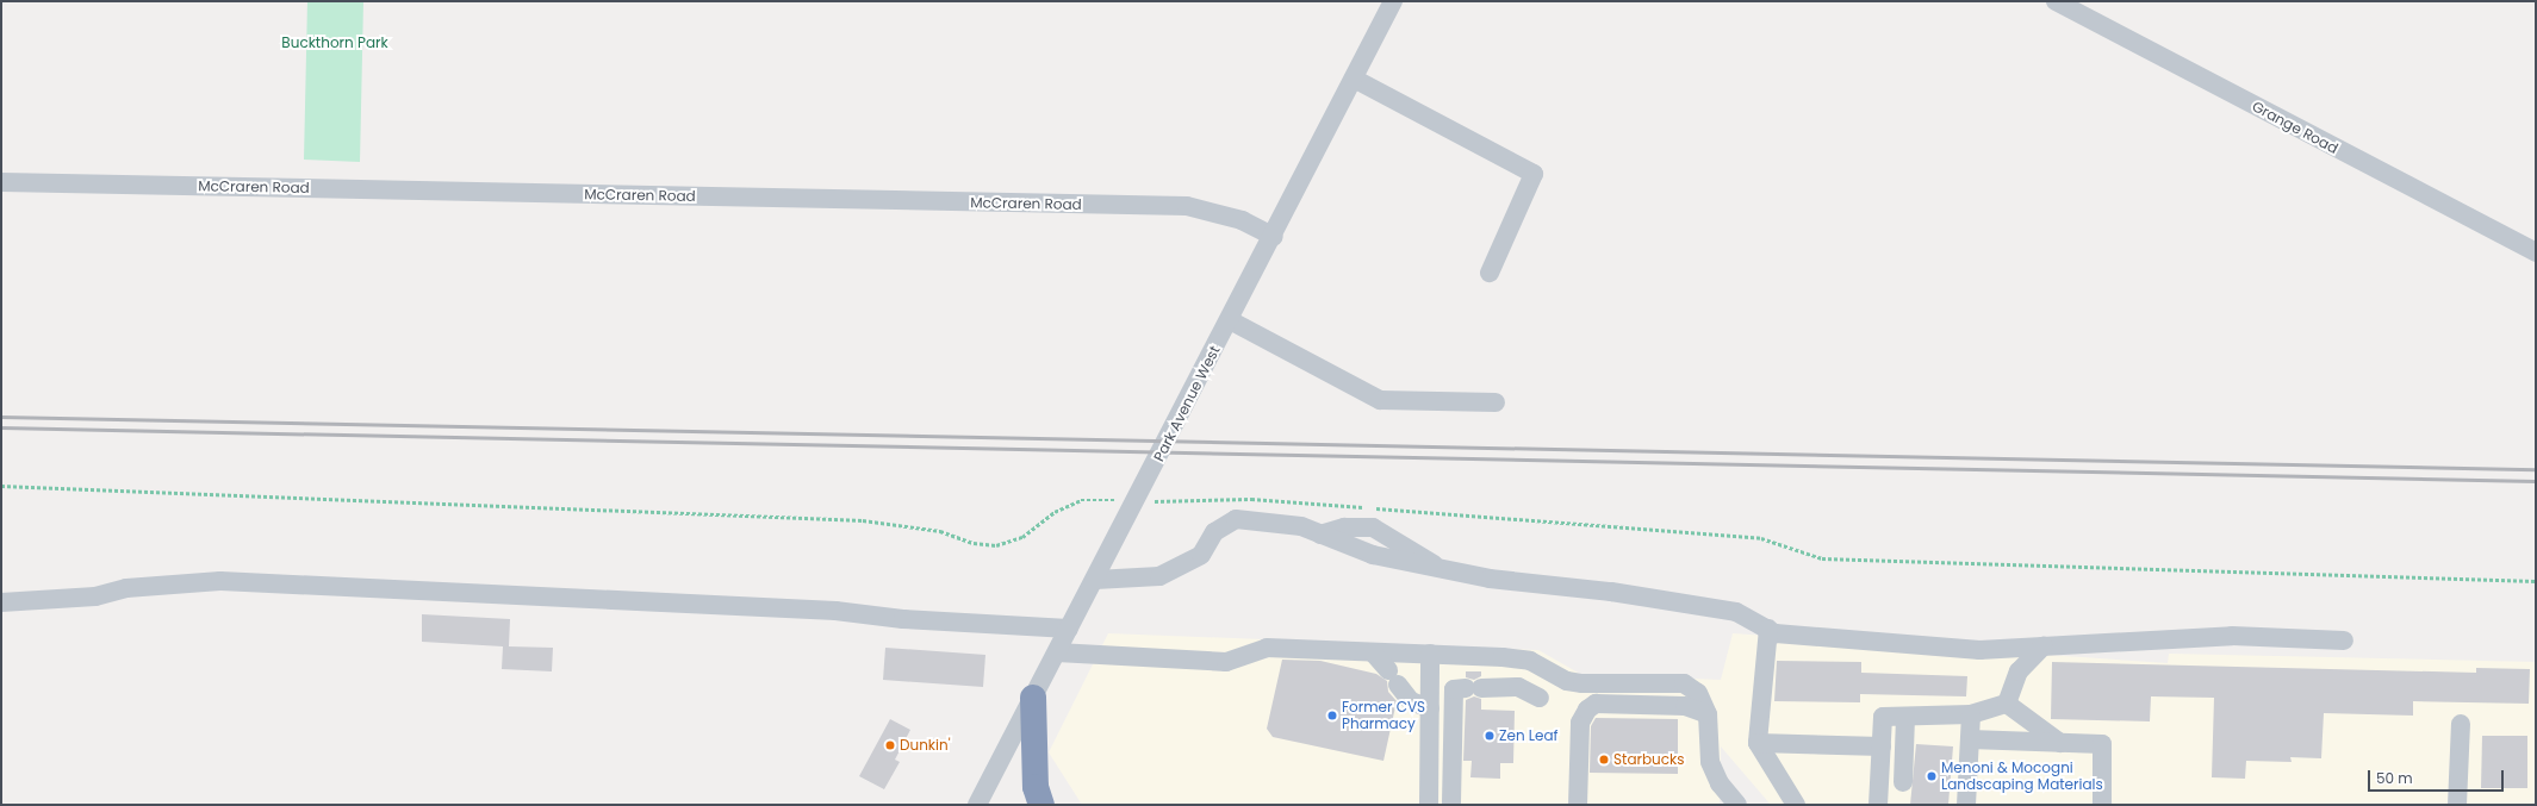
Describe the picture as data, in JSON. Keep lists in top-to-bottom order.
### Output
{
  "streets": {
    "street": ["Grange Road", "McCraren Road", "Park Avenue West"]
  },
  "crossings": [
    ["McCraren Road", "Park Avenue West"]
  ],
  "parks": ["Buckthorn Park"],
  "places": [
    "Former CVS Pharmacy",
    "Zen Leaf",
    "Dunkin'",
    "Starbucks",
    "Menoni & Mocogni Landscaping Materials"
  ],
  "scale_bar": "50 m"
}
